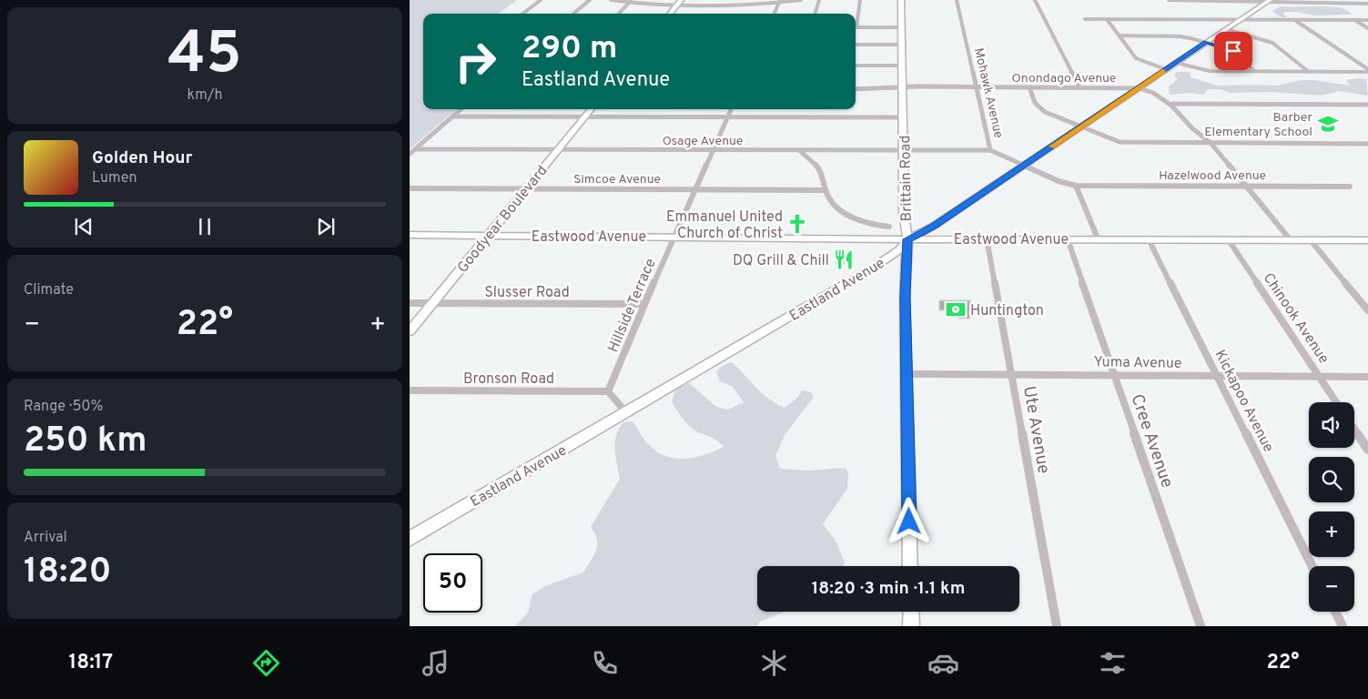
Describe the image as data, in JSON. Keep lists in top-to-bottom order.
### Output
{
  "streets": {
    "street": [
      "Onondago Avenue",
      "Mohawk Avenue",
      "Osage Avenue",
      "Hazelwood Avenue",
      "Simcoe Avenue",
      "Brittain Road",
      "Goodyear Boulevard",
      "Eastwood Avenue",
      "Eastland Avenue",
      "Slusser Road",
      "Hillside Terrace",
      "Chinook Avenue",
      "Yuma Avenue",
      "Bronson Road",
      "Kickapoo Avenue",
      "Ute Avenue",
      "Cree Avenue"
    ]
  },
  "crossings": [
    ["Onondago Avenue", "Mohawk Avenue"],
    ["Onondago Avenue", "Brittain Road"],
    ["Onondago Avenue", "Eastland Avenue"],
    ["Mohawk Avenue", "Osage Avenue"],
    ["Mohawk Avenue", "Hazelwood Avenue"],
    ["Mohawk Avenue", "Eastland Avenue"],
    ["Osage Avenue", "Brittain Road"],
    ["Osage Avenue", "Goodyear Boulevard"],
    ["Osage Avenue", "Hillside Terrace"],
    ["Simcoe Avenue", "Goodyear Boulevard"],
    ["Simcoe Avenue", "Hillside Terrace"],
    ["Brittain Road", "Eastwood Avenue"],
    ["Brittain Road", "Eastland Avenue"],
    ["Brittain Road", "Yuma Avenue"],
    ["Goodyear Boulevard", "Eastwood Avenue"],
    ["Goodyear Boulevard", "Slusser Road"],
    ["Eastwood Avenue", "Eastland Avenue"],
    ["Eastwood Avenue", "Hillside Terrace"],
    ["Eastwood Avenue", "Chinook Avenue"],
    ["Eastwood Avenue", "Kickapoo Avenue"],
    ["Eastwood Avenue", "Ute Avenue"],
    ["Eastwood Avenue", "Cree Avenue"],
    ["Slusser Road", "Hillside Terrace"],
    ["Hillside Terrace", "Bronson Road"],
    ["Chinook Avenue", "Yuma Avenue"],
    ["Yuma Avenue", "Kickapoo Avenue"],
    ["Yuma Avenue", "Ute Avenue"],
    ["Yuma Avenue", "Cree Avenue"]
  ],
  "places": {
    "school or university": ["Barber Elementary School"],
    "church": ["Emmanuel United Church of Christ"],
    "restaurant": ["DQ Grill & Chill"],
    "bank": ["Huntington"]
  },
  "page": {
    "tile": [
      ["45", "km/h"],
      "Climate",
      ["Range · 50%", "250 km"],
      ["Arrival", "18:20"]
    ],
    "turn": ["290 m", "Eastland Avenue"],
    "song": ["Golden Hour", "Lumen"],
    "heat": ["−", "22°", "+"],
    "map_buttons": ["+", "−"],
    "limit": "50",
    "trip": "18:20 · 3 min · 1.1 km",
    "tabs": ["18:17", "22°"]
  }
}
